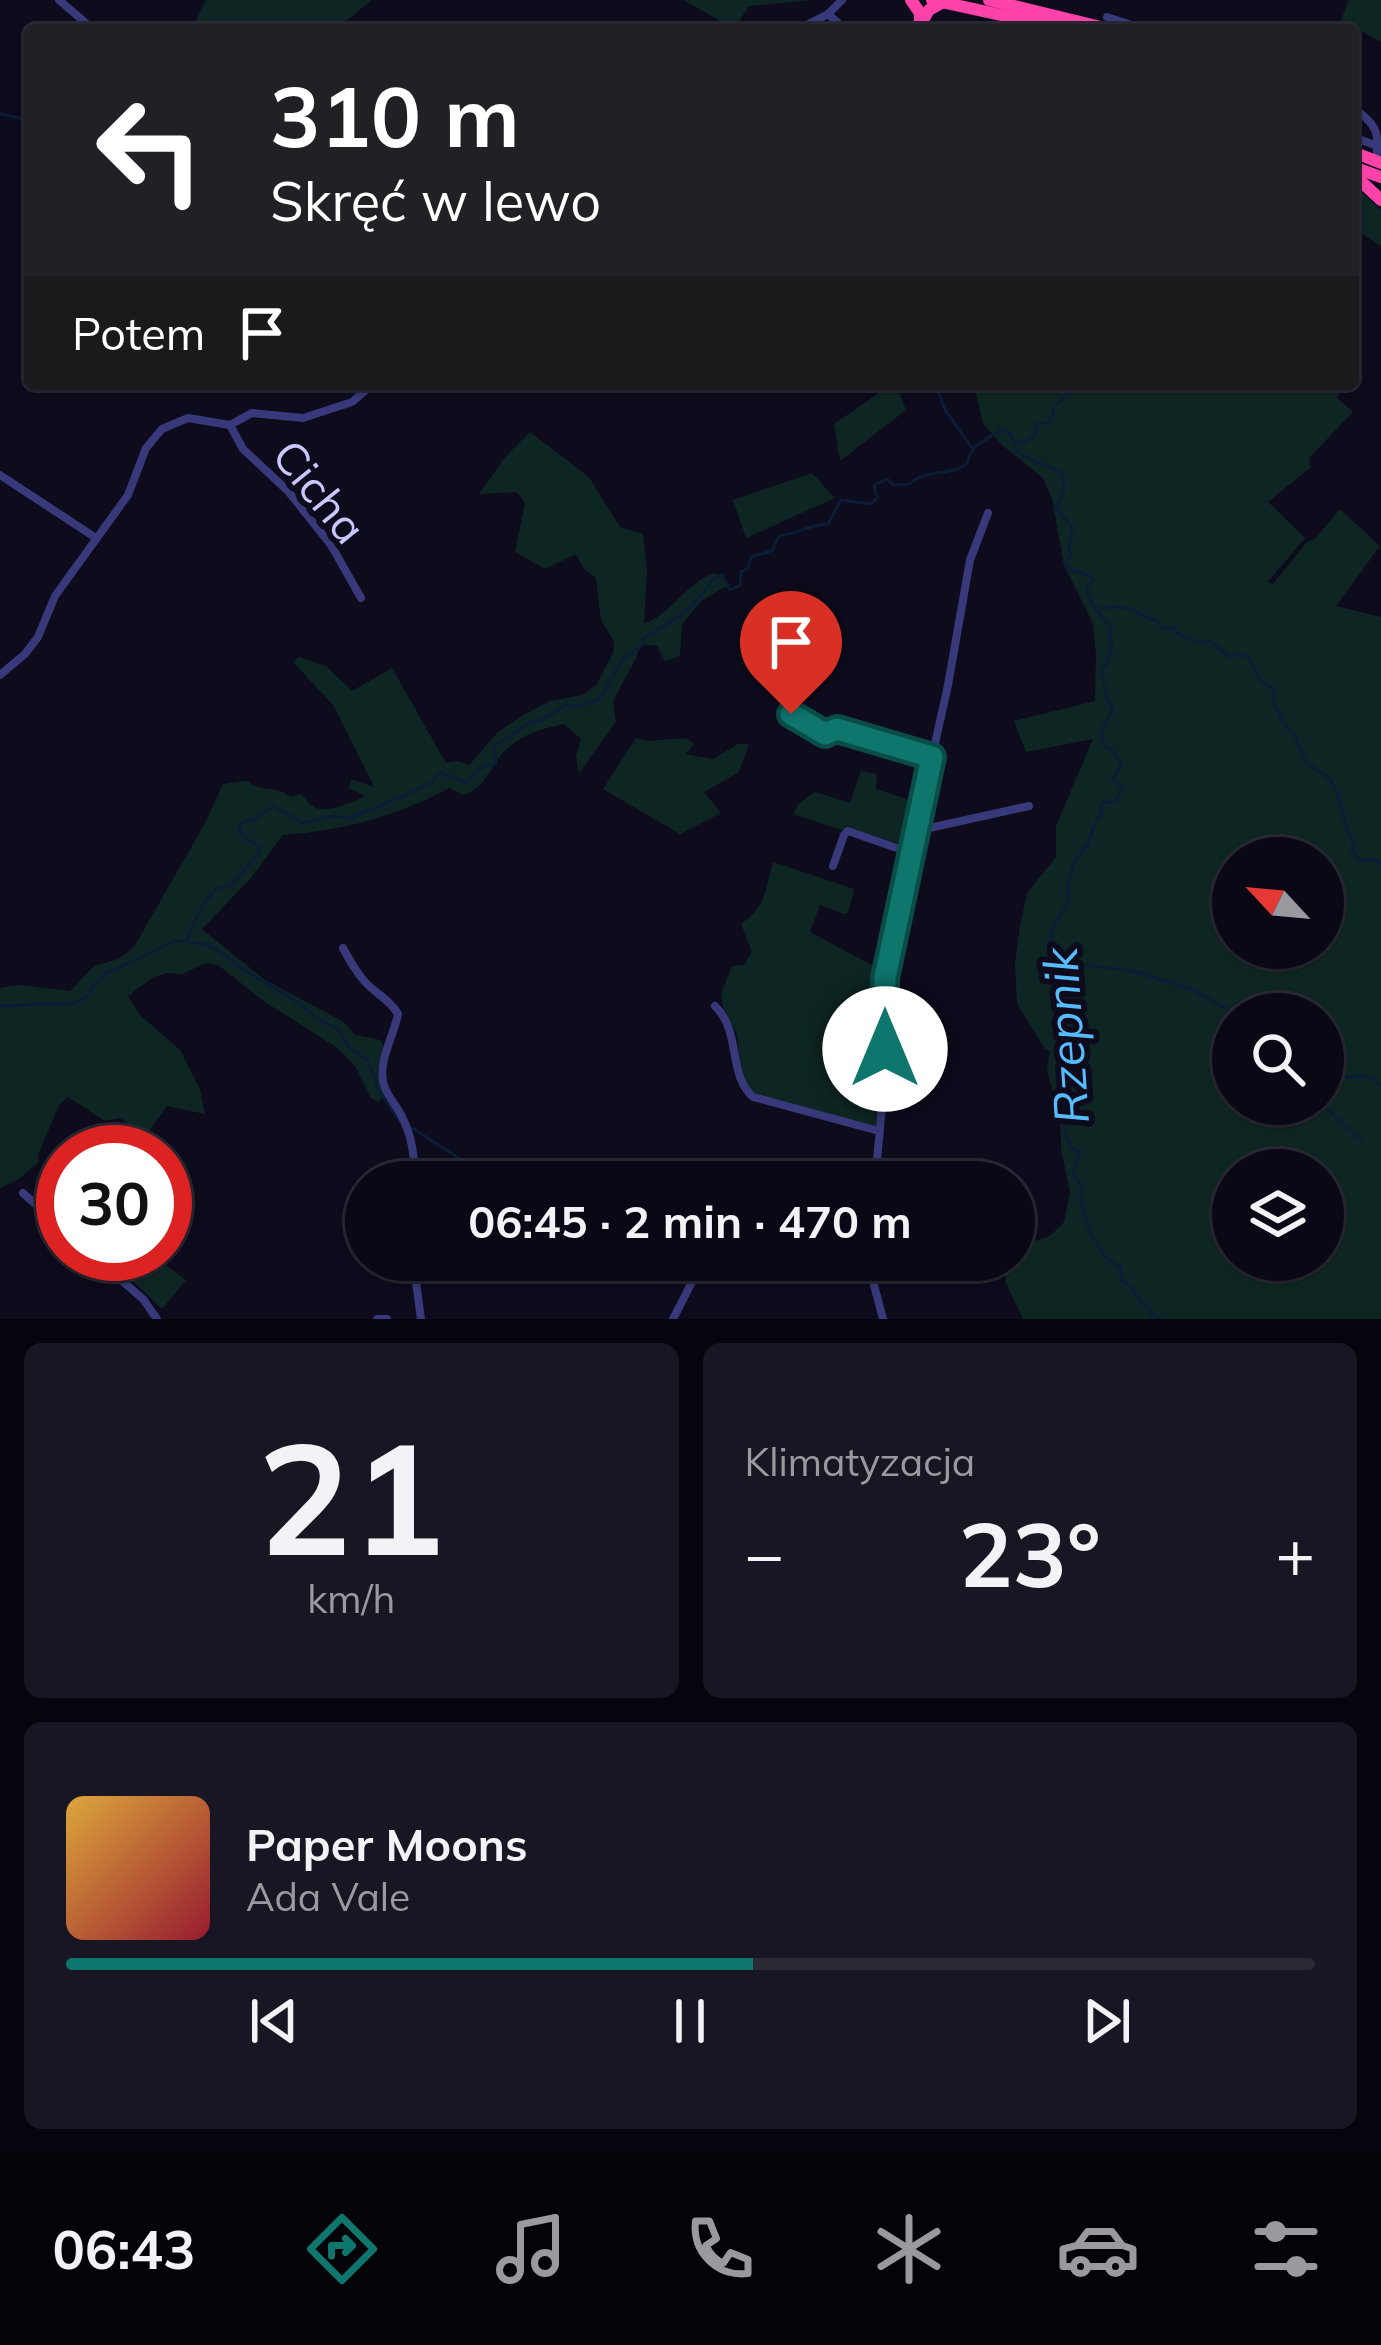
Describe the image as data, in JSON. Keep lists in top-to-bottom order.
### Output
{
  "streets": {
    "street": ["Cicha"]
  },
  "water": ["Rzepnik"],
  "north": "top left",
  "page": {
    "turn": ["310 m", "Skręć w lewo"],
    "then": "Potem",
    "limit": "30",
    "trip": "06:45 · 2 min · 470 m",
    "tile": [
      ["21", "km/h"],
      "Klimatyzacja"
    ],
    "heat": ["−", "23°", "+"],
    "song": ["Paper Moons", "Ada Vale"],
    "tabs": "06:43"
  }
}
